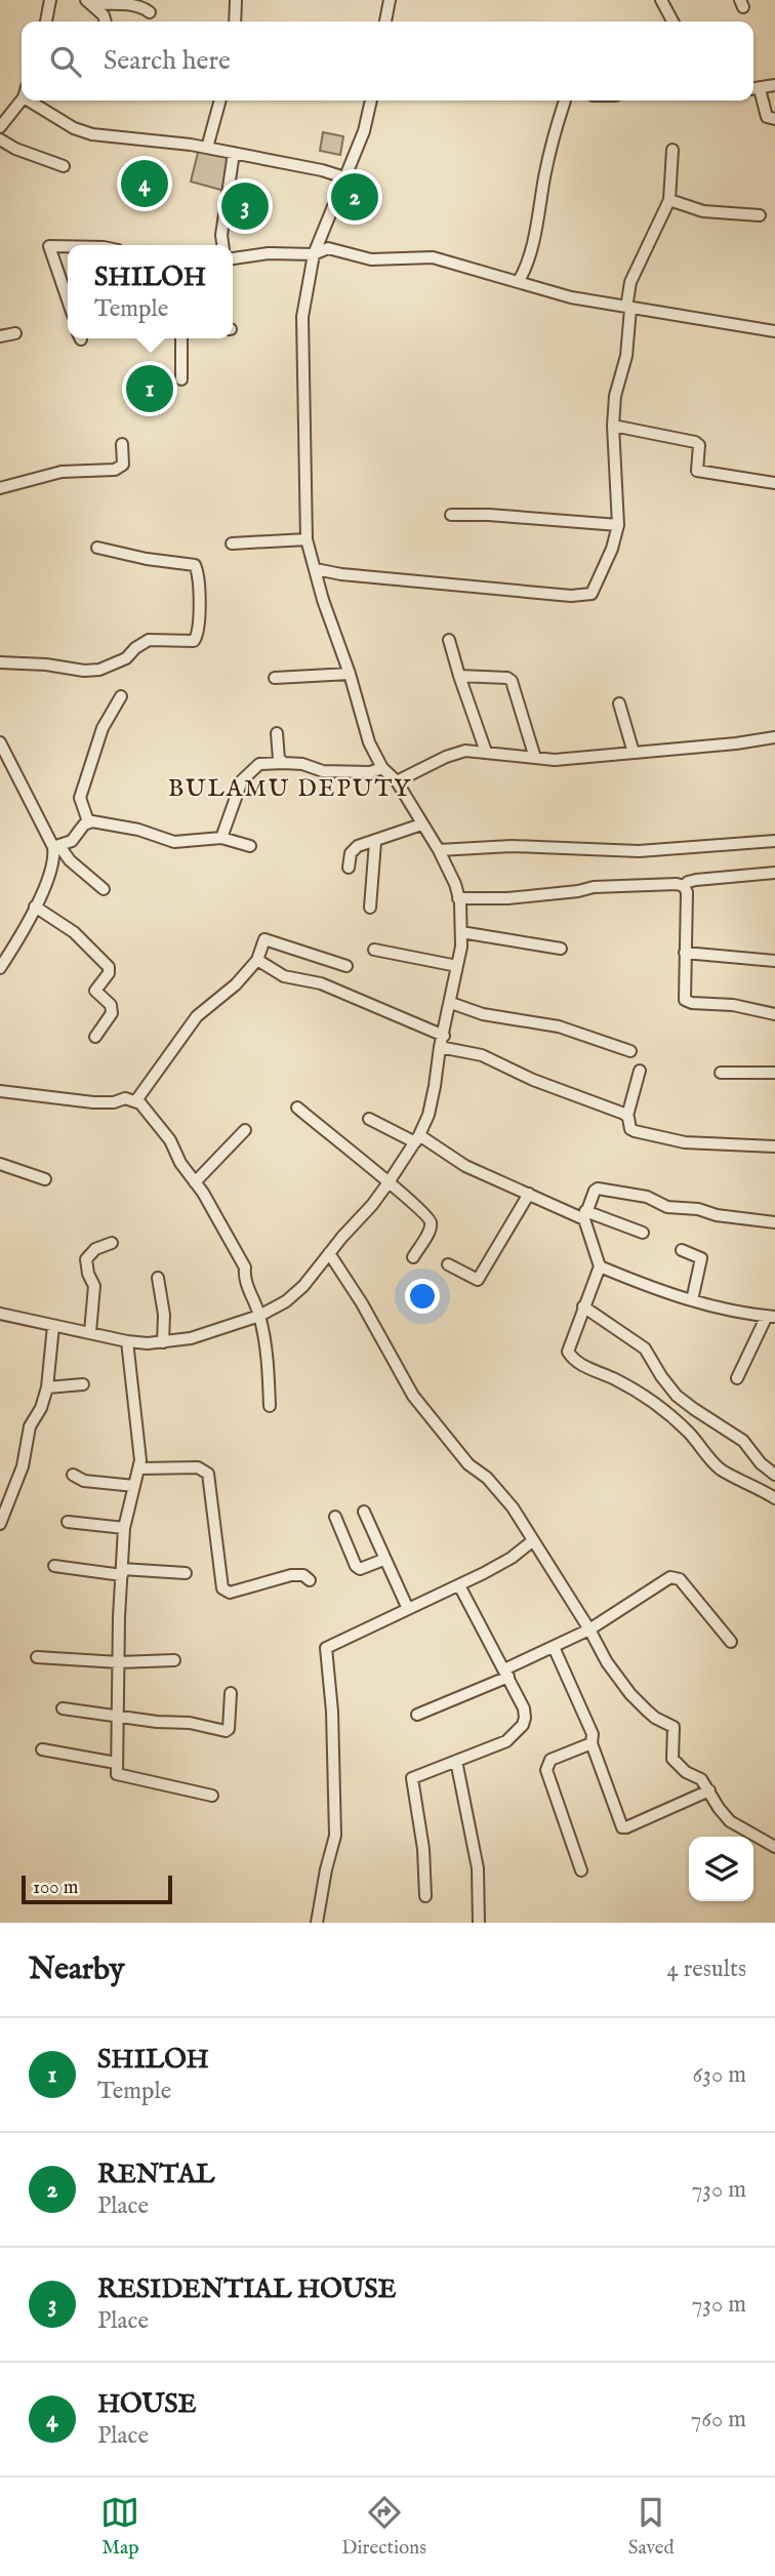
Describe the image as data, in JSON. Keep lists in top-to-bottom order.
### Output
{
  "districts": ["BULAMU DEPUTY"],
  "scale_bar": "100 m",
  "page": {
    "search": "Search here",
    "pins": [
      "4",
      "2",
      "3",
      "1"
    ],
    "popup": ["SHILOH", "Temple"],
    "scale": "100 m",
    "heading": ["Nearby", "4 results"],
    "list": [
      {
        "mark": "1",
        "name": "SHILOH",
        "note": "Temple",
        "value": "630 m"
      },
      {
        "mark": "2",
        "name": "RENTAL",
        "note": "Place",
        "value": "730 m"
      },
      {
        "mark": "3",
        "name": "RESIDENTIAL HOUSE",
        "note": "Place",
        "value": "730 m"
      },
      {
        "mark": "4",
        "name": "HOUSE",
        "note": "Place",
        "value": "760 m"
      }
    ],
    "nav": ["Map", "Directions", "Saved"]
  }
}
